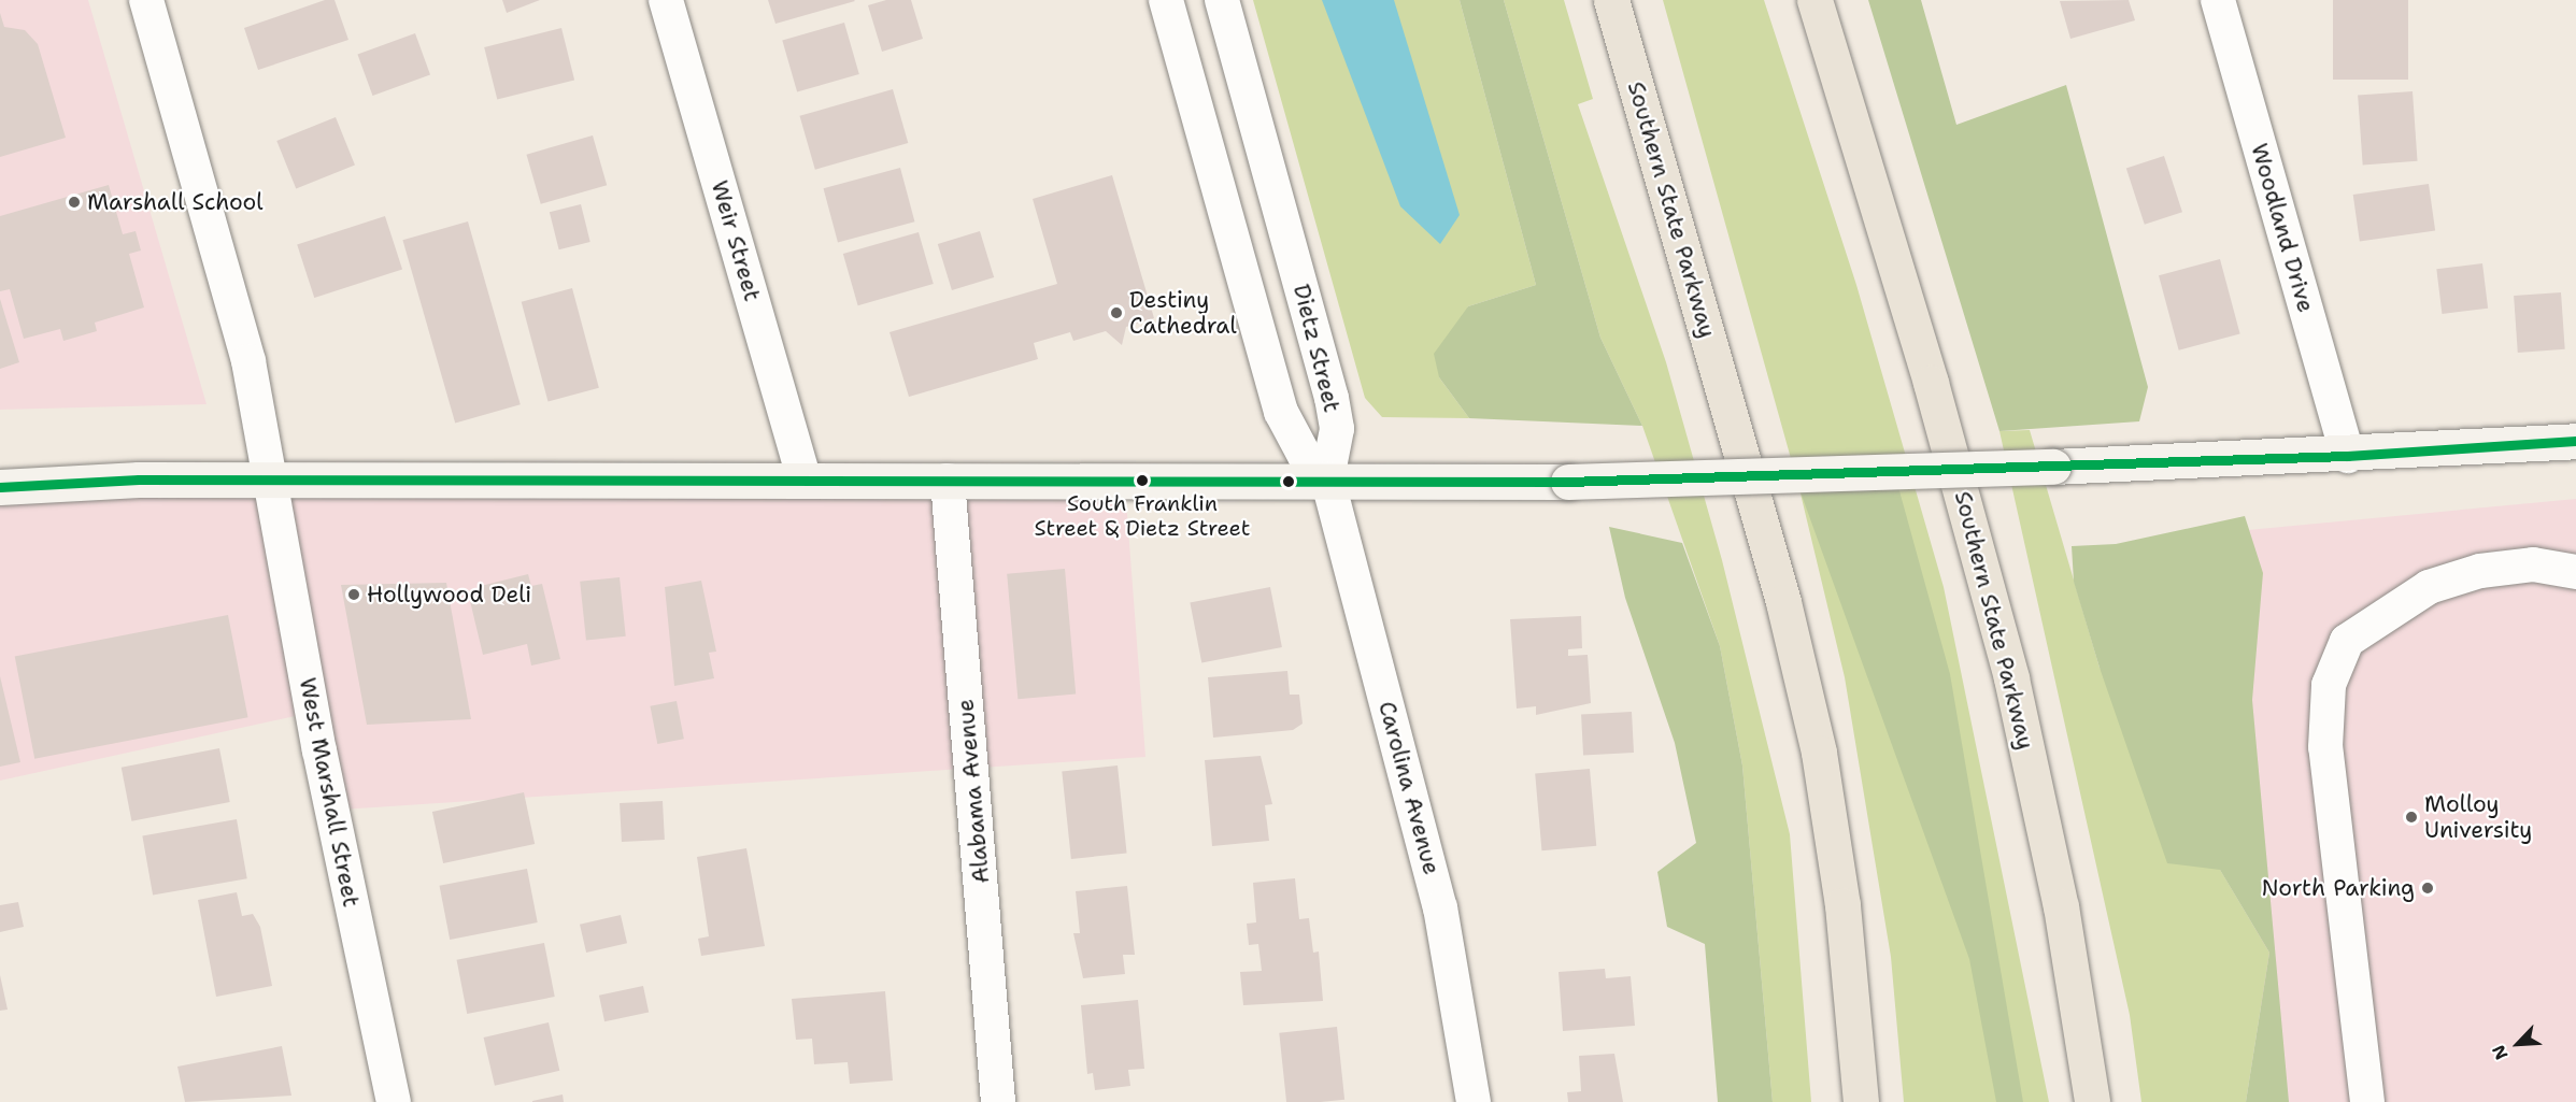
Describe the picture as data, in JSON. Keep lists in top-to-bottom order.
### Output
{
  "streets": {
    "highway": ["Southern State Parkway"],
    "street": [
      "Woodland Drive",
      "Weir Street",
      "Dietz Street",
      "Carolina Avenue",
      "Alabama Avenue",
      "West Marshall Street"
    ]
  },
  "crossings": [
    ["Dietz Street", "Carolina Avenue"]
  ],
  "places": [
    "Marshall School",
    "Destiny Cathedral",
    "South Franklin Street & Dietz Street",
    "Hollywood Deli",
    "Molloy University",
    "North Parking"
  ],
  "north": "bottom left"
}
